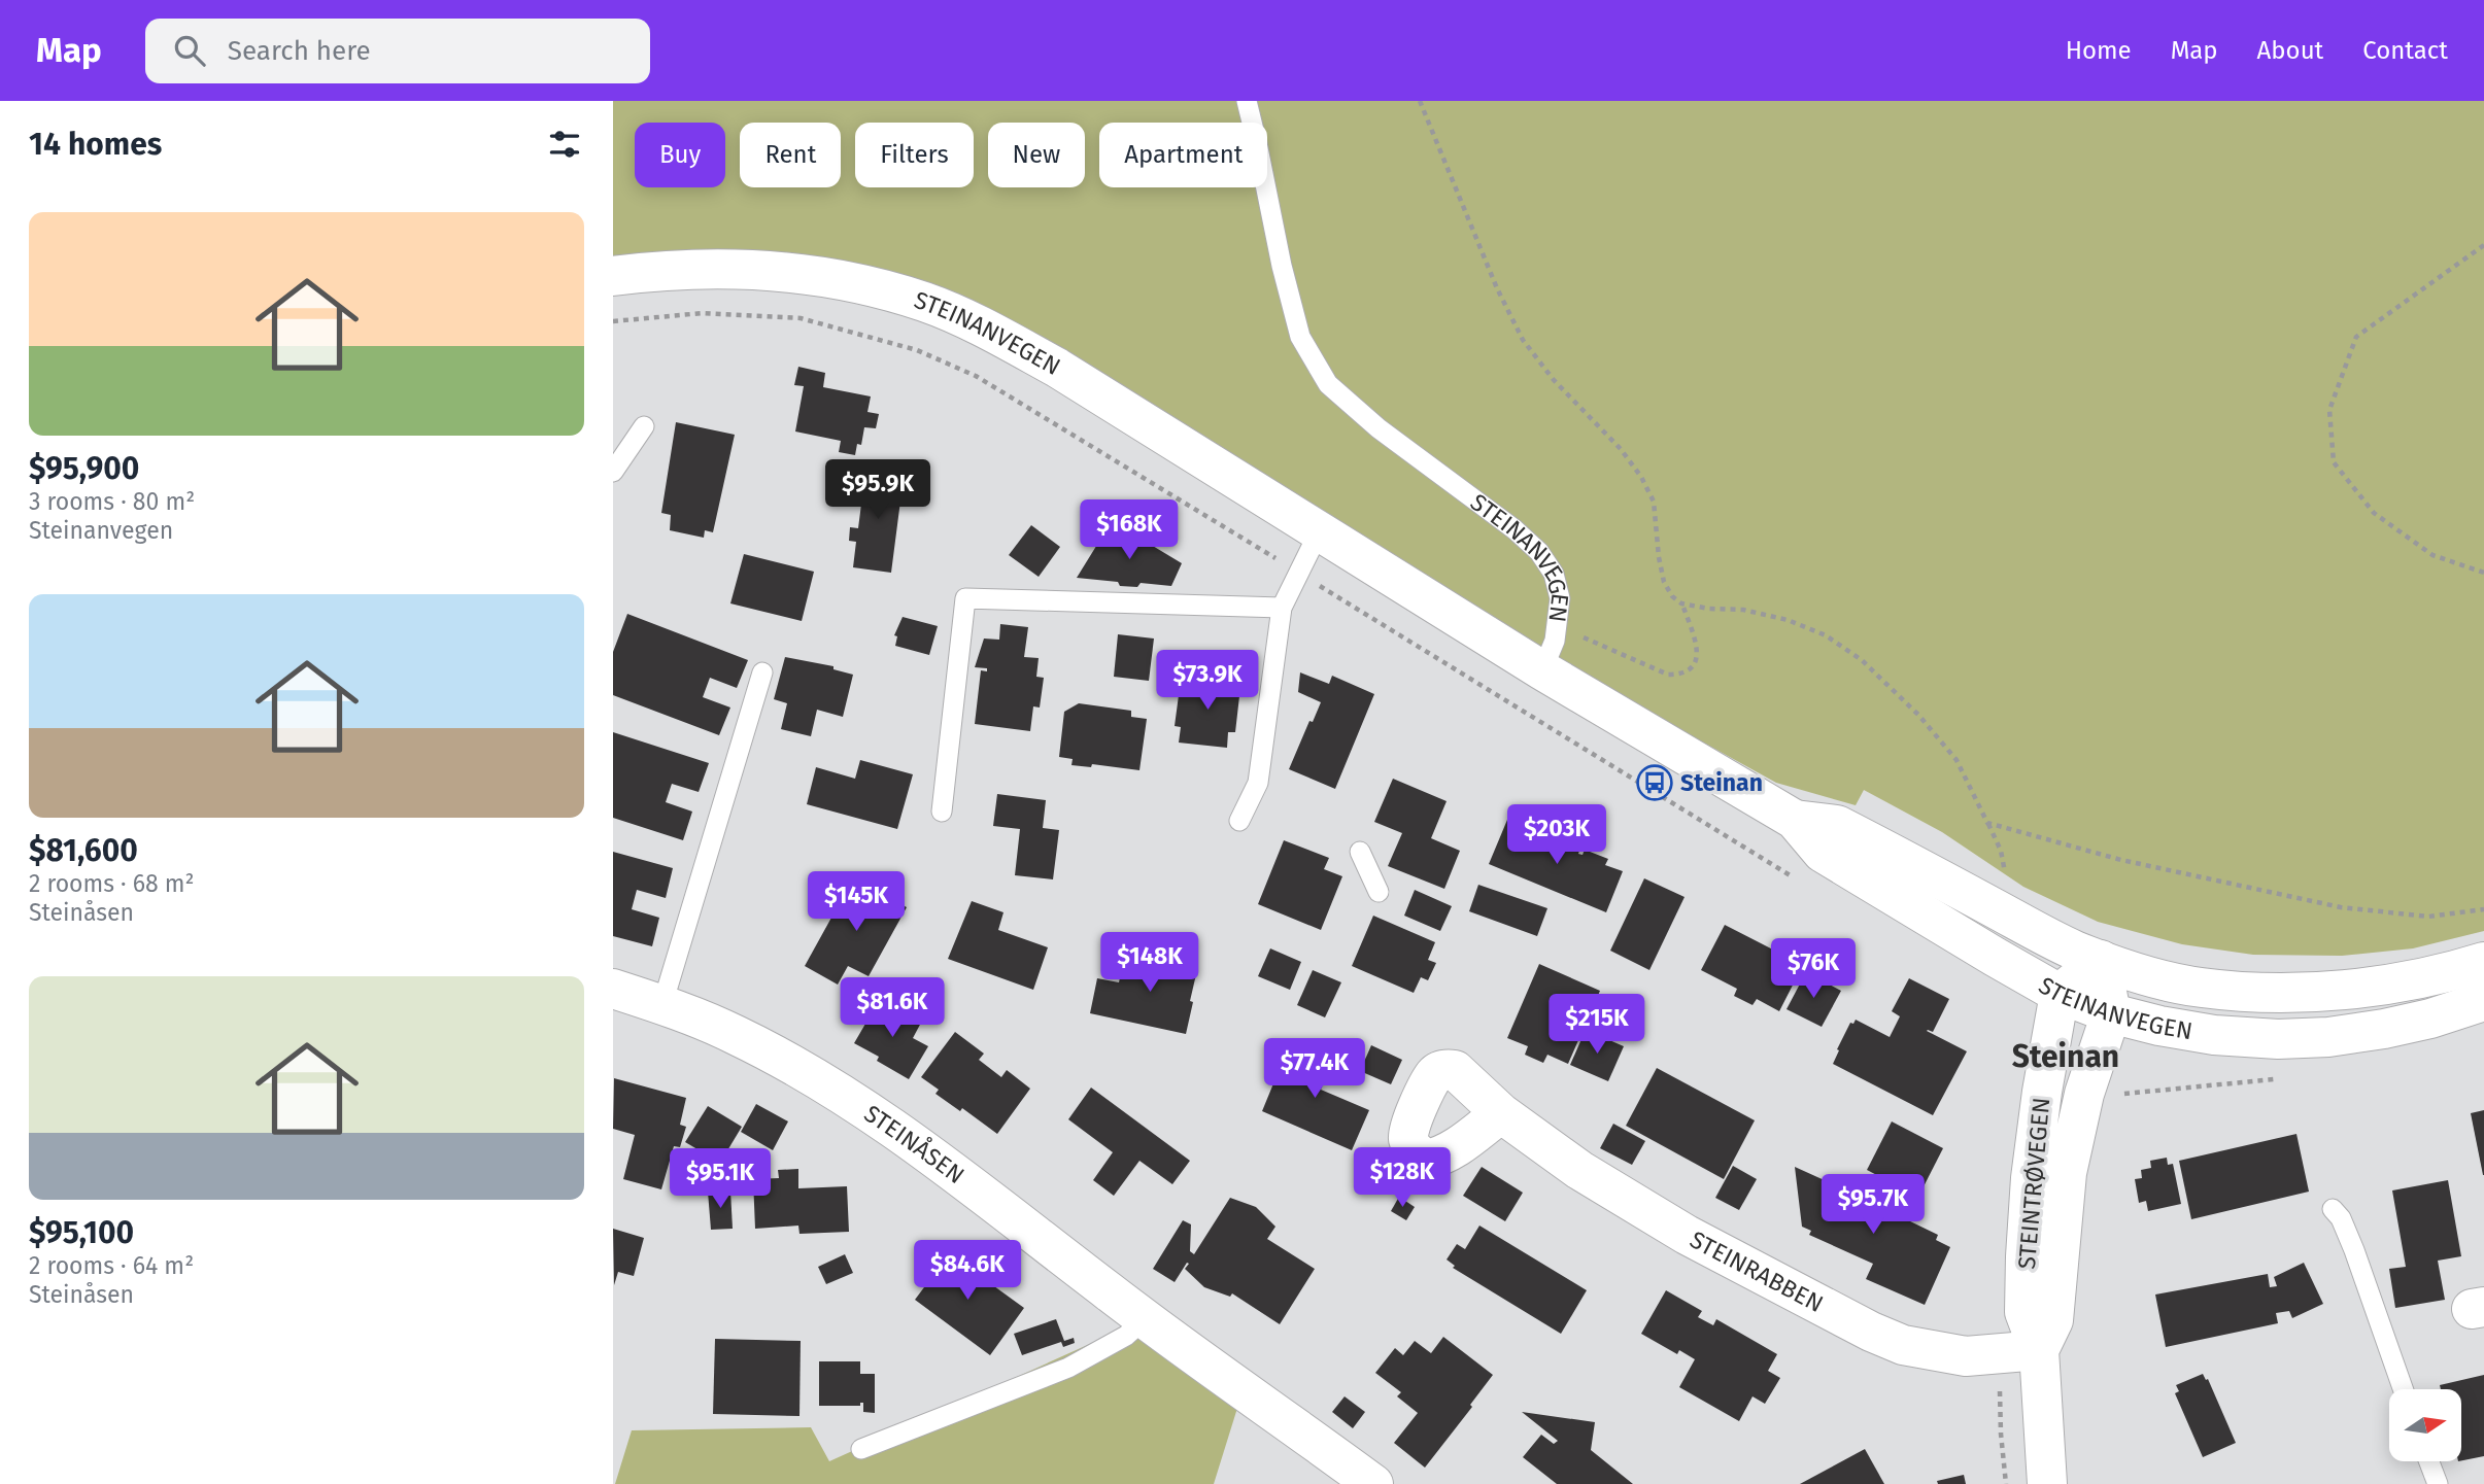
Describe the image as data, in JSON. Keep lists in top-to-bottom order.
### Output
{
  "streets": {
    "main road": [
      "STEINANVEGEN",
      "STEINÅSEN",
      "STEINTRØVEGEN",
      "STEINRABBEN"
    ]
  },
  "crossings": [
    ["STEINANVEGEN", "STEINTRØVEGEN"],
    ["STEINTRØVEGEN", "STEINRABBEN"]
  ],
  "districts": ["Steinan"],
  "places": {
    "bus stop": ["Steinan"]
  },
  "north": "right",
  "page": {
    "header": "Map",
    "search": "Search here",
    "nav": [
      "Home",
      "Map",
      "About",
      "Contact"
    ],
    "heading": "14 homes",
    "chip": [
      "Buy",
      "Rent",
      "Filters",
      "New",
      "Apartment"
    ],
    "list": [
      {
        "name": "$95,900",
        "note": "3 rooms · 80 m² · Steinanvegen"
      },
      {
        "name": "$81,600",
        "note": "2 rooms · 68 m² · Steinåsen"
      },
      {
        "name": "$95,100",
        "note": "2 rooms · 64 m² · Steinåsen"
      }
    ],
    "price": [
      "$95.9K",
      "$168K",
      "$73.9K",
      "$203K",
      "$145K",
      "$148K",
      "$76K",
      "$81.6K",
      "$215K",
      "$77.4K",
      "$128K",
      "$95.1K",
      "$95.7K",
      "$84.6K"
    ]
  }
}
